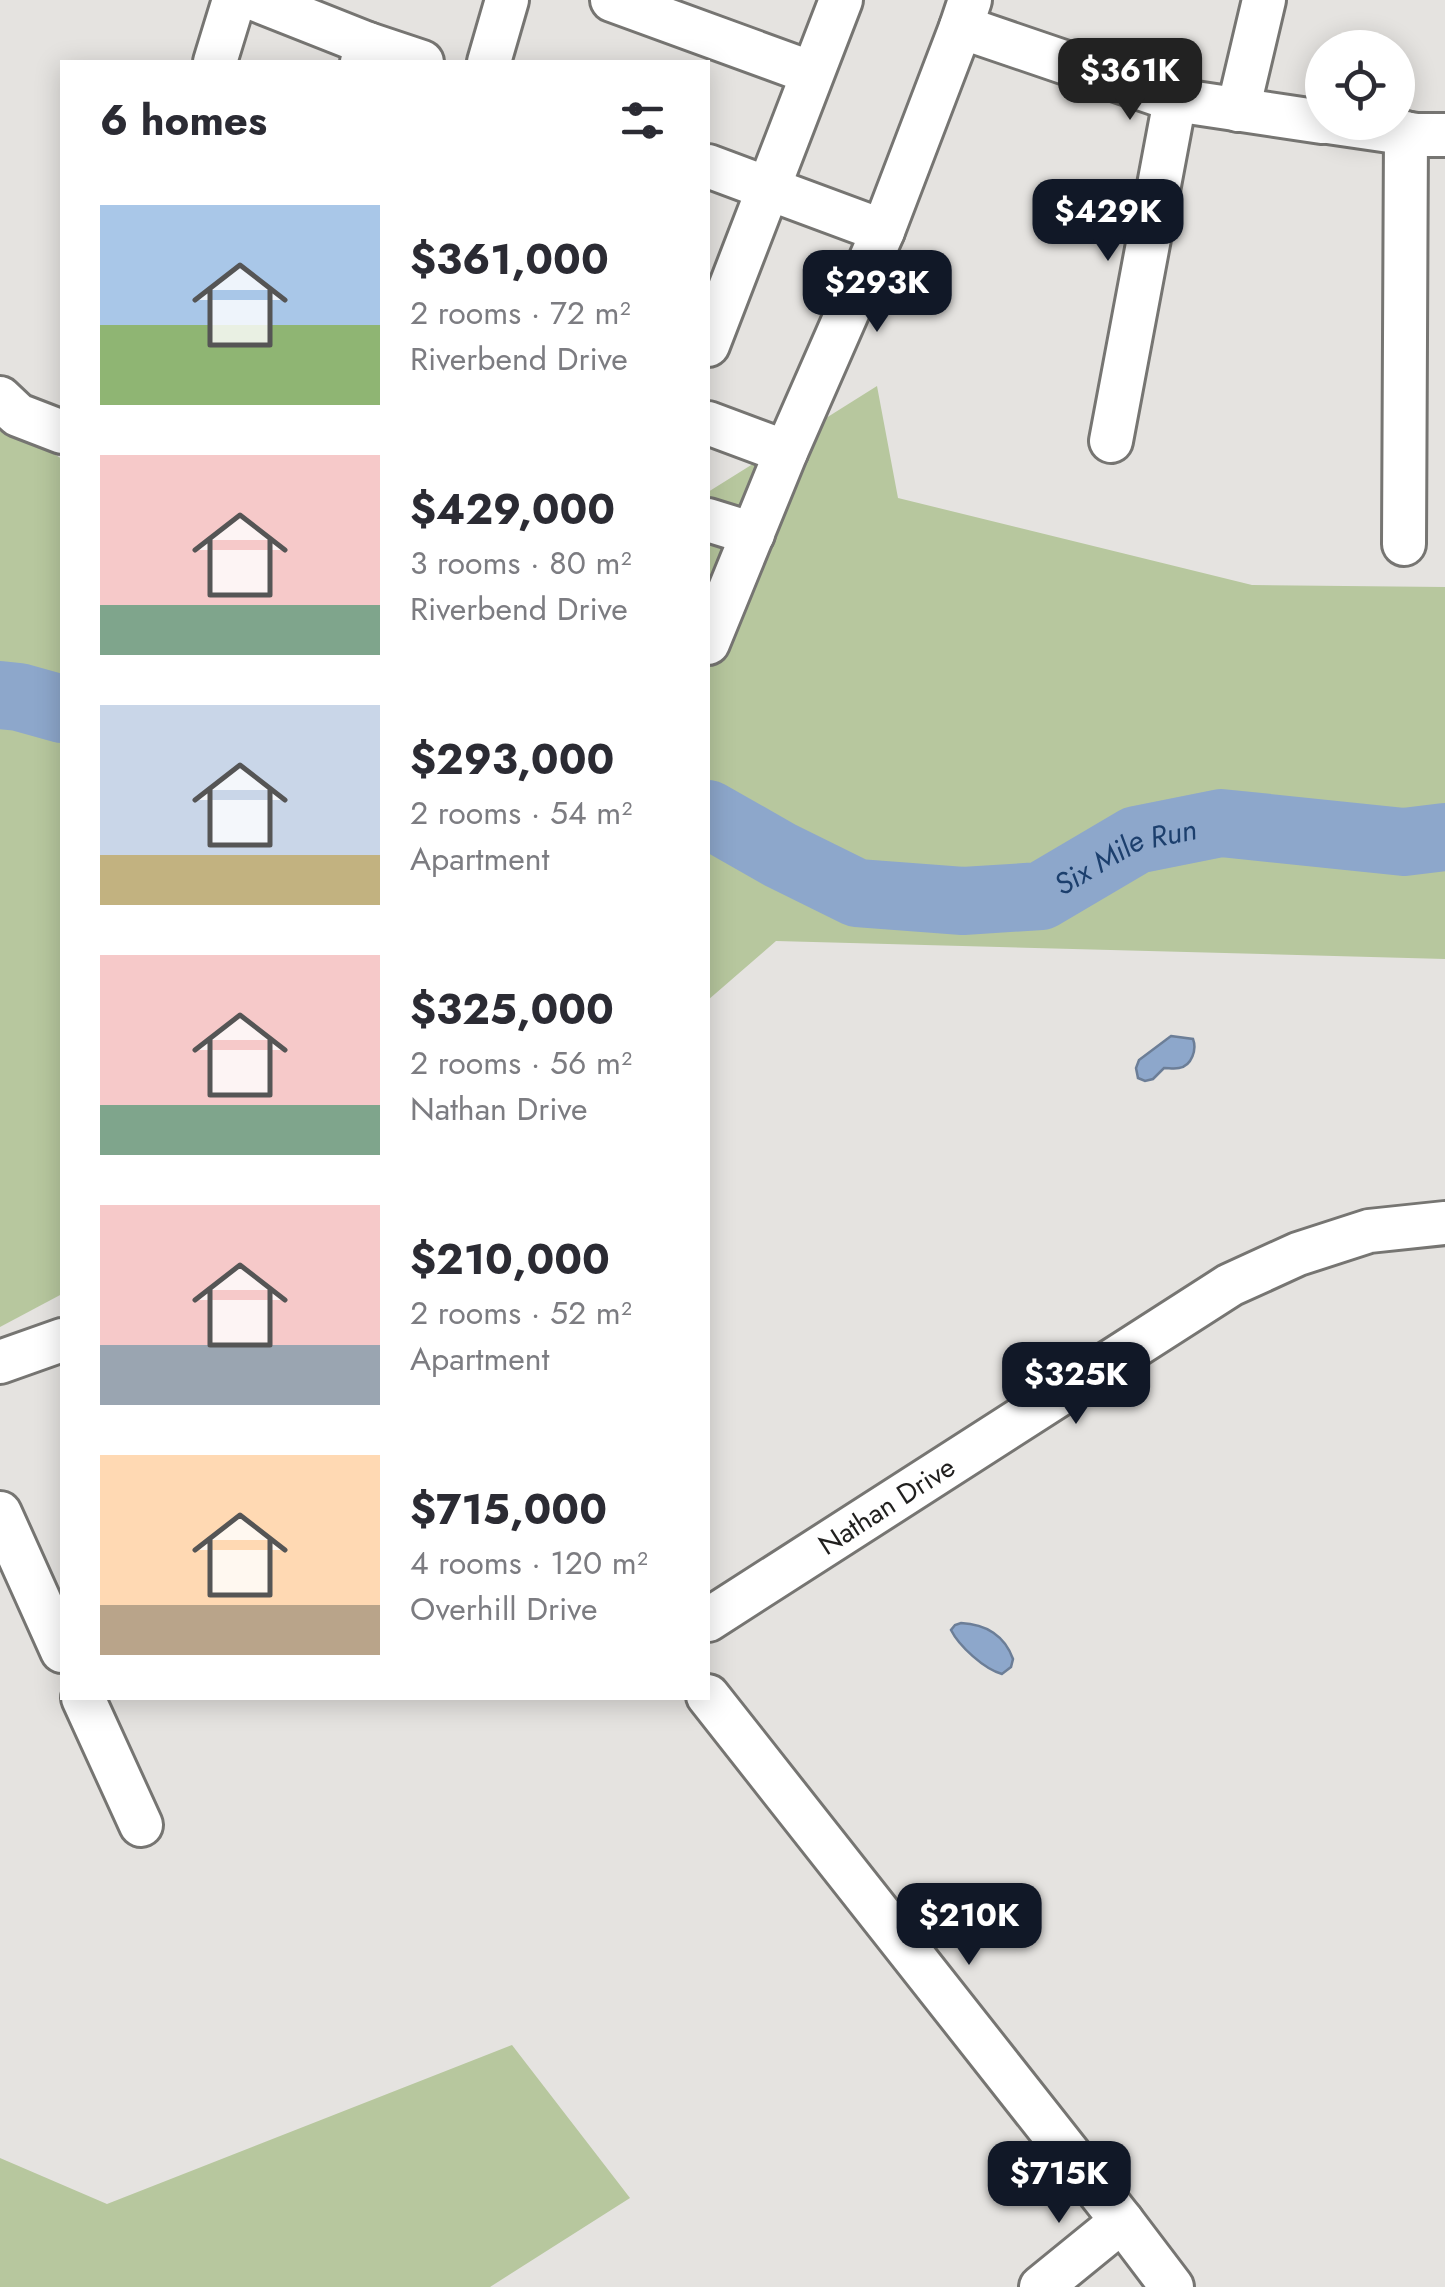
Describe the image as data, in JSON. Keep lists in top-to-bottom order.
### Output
{
  "streets": {
    "street": ["Nathan Drive"]
  },
  "water": ["Six Mile Run"],
  "page": {
    "price": [
      "$361K",
      "$429K",
      "$293K",
      "$325K",
      "$210K",
      "$715K"
    ],
    "heading": "6 homes",
    "list": [
      {
        "name": "$361,000",
        "note": "2 rooms · 72 m² · Riverbend Drive"
      },
      {
        "name": "$429,000",
        "note": "3 rooms · 80 m² · Riverbend Drive"
      },
      {
        "name": "$293,000",
        "note": "2 rooms · 54 m² · Apartment"
      },
      {
        "name": "$325,000",
        "note": "2 rooms · 56 m² · Nathan Drive"
      },
      {
        "name": "$210,000",
        "note": "2 rooms · 52 m² · Apartment"
      },
      {
        "name": "$715,000",
        "note": "4 rooms · 120 m² · Overhill Drive"
      }
    ]
  }
}
